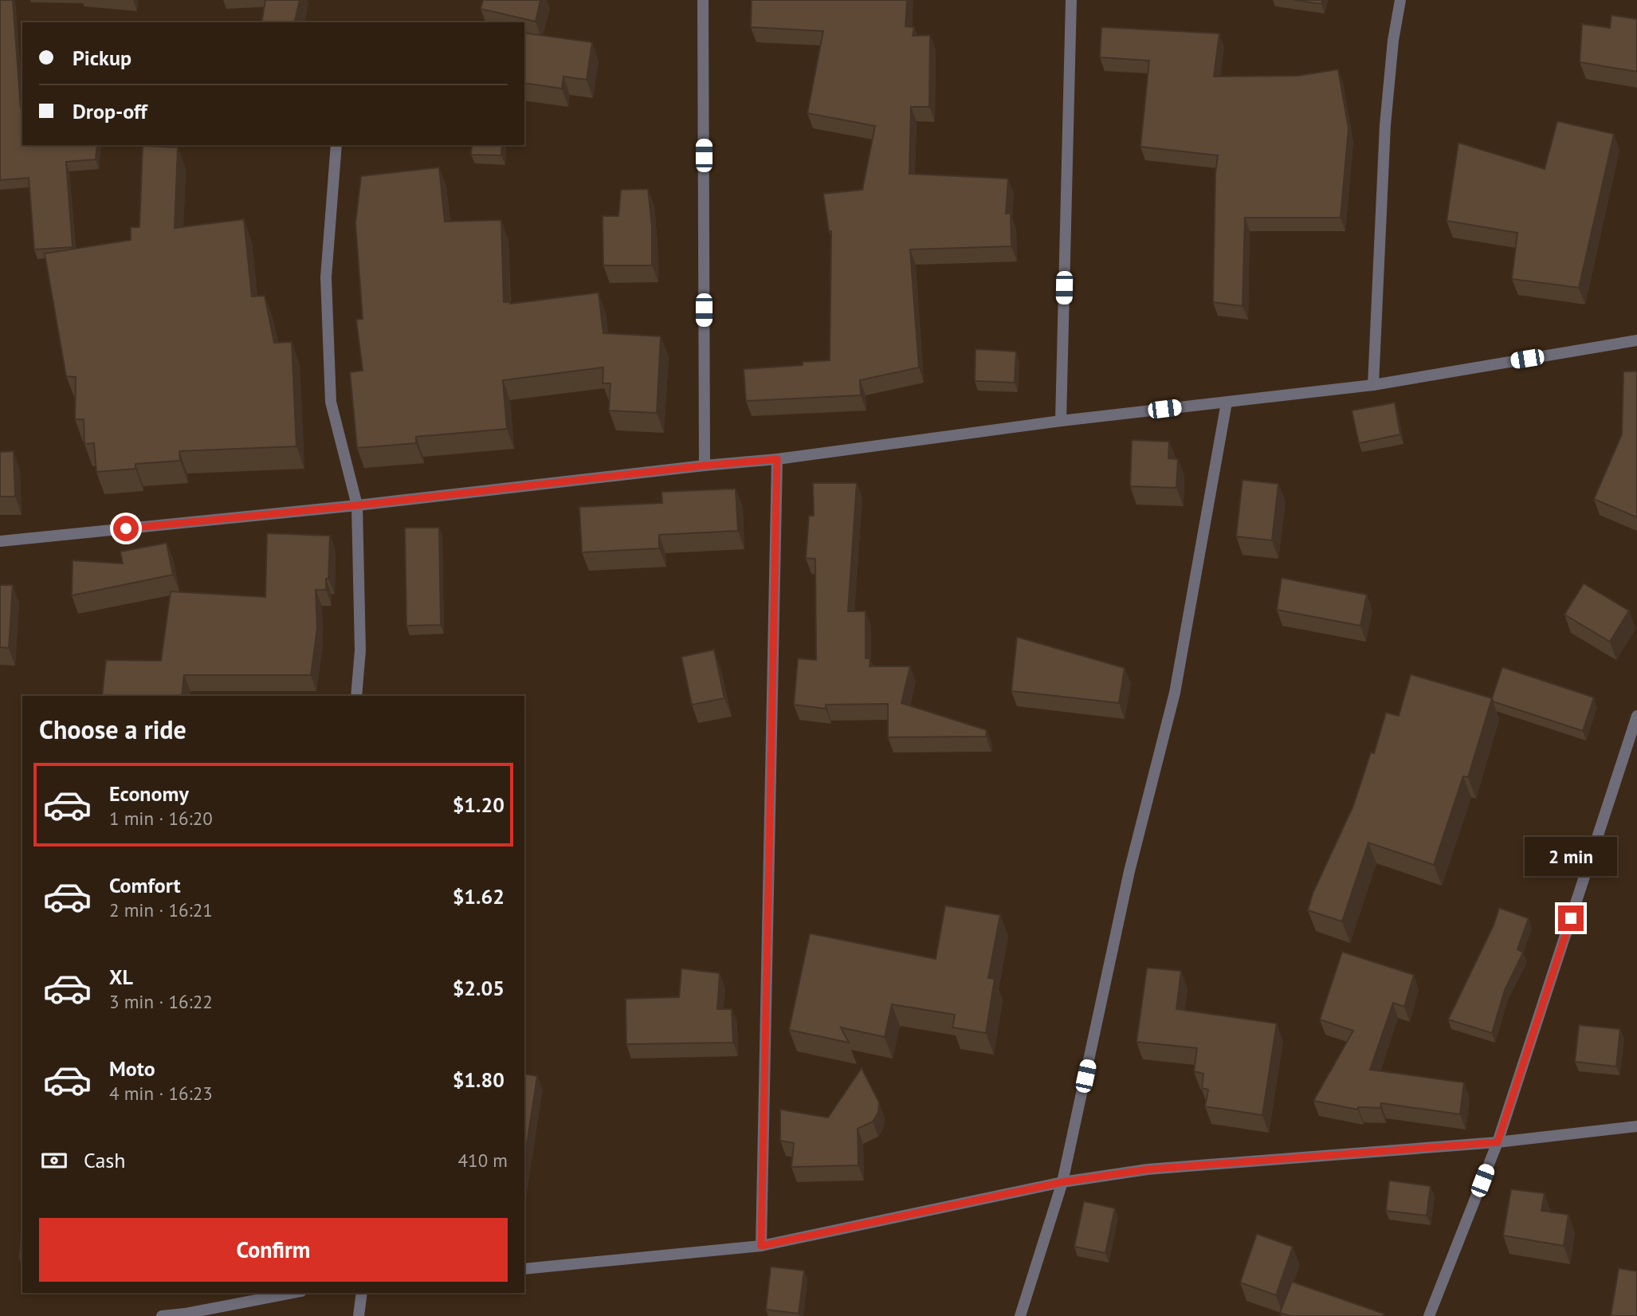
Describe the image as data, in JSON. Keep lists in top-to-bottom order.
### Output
{
  "page": {
    "banner": ["Pickup", "Drop-off"],
    "heading": "Choose a ride",
    "list": [
      {
        "name": "Economy",
        "note": "1 min · 16:20",
        "value": "$1.20"
      },
      {
        "name": "Comfort",
        "note": "2 min · 16:21",
        "value": "$1.62"
      },
      {
        "name": "XL",
        "note": "3 min · 16:22",
        "value": "$2.05"
      },
      {
        "name": "Moto",
        "note": "4 min · 16:23",
        "value": "$1.80"
      }
    ],
    "bubble": "2 min",
    "pay": ["Cash", "410 m"],
    "buttons": "Confirm"
  }
}
